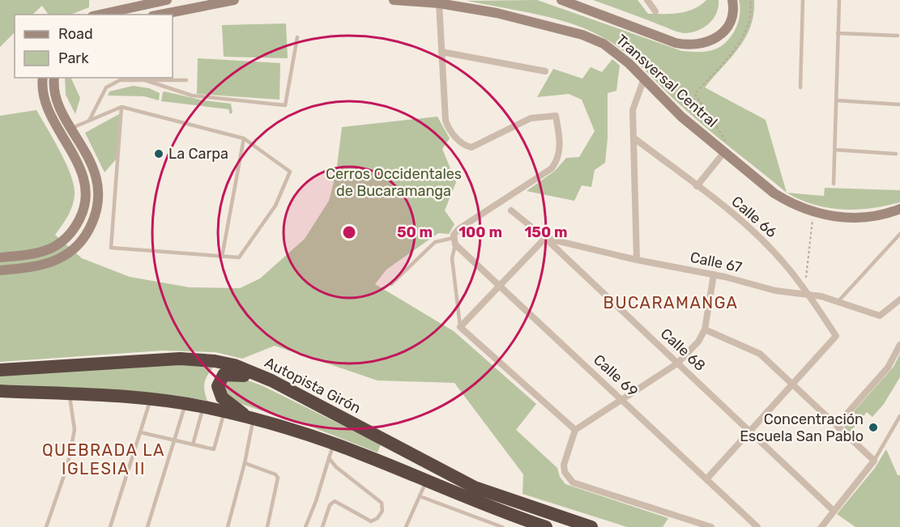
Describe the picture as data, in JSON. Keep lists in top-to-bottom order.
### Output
{
  "streets": {
    "highway": ["Autopista Girón"],
    "main road": ["Transversal Central"],
    "street": [
      "Calle 66",
      "Calle 67",
      "Calle 68",
      "Calle 69"
    ]
  },
  "crossings": [
    ["Calle 66", "Calle 67"],
    ["Calle 67", "Calle 68"]
  ],
  "districts": ["BUCARAMANGA", "QUEBRADA LA IGLESIA II"],
  "parks": ["Cerros Occidentales de Bucaramanga"],
  "places": ["La Carpa", "Concentración Escuela San Pablo"],
  "legend": ["Road", "Park"],
  "rings": ["50 m", "100 m", "150 m"]
}
